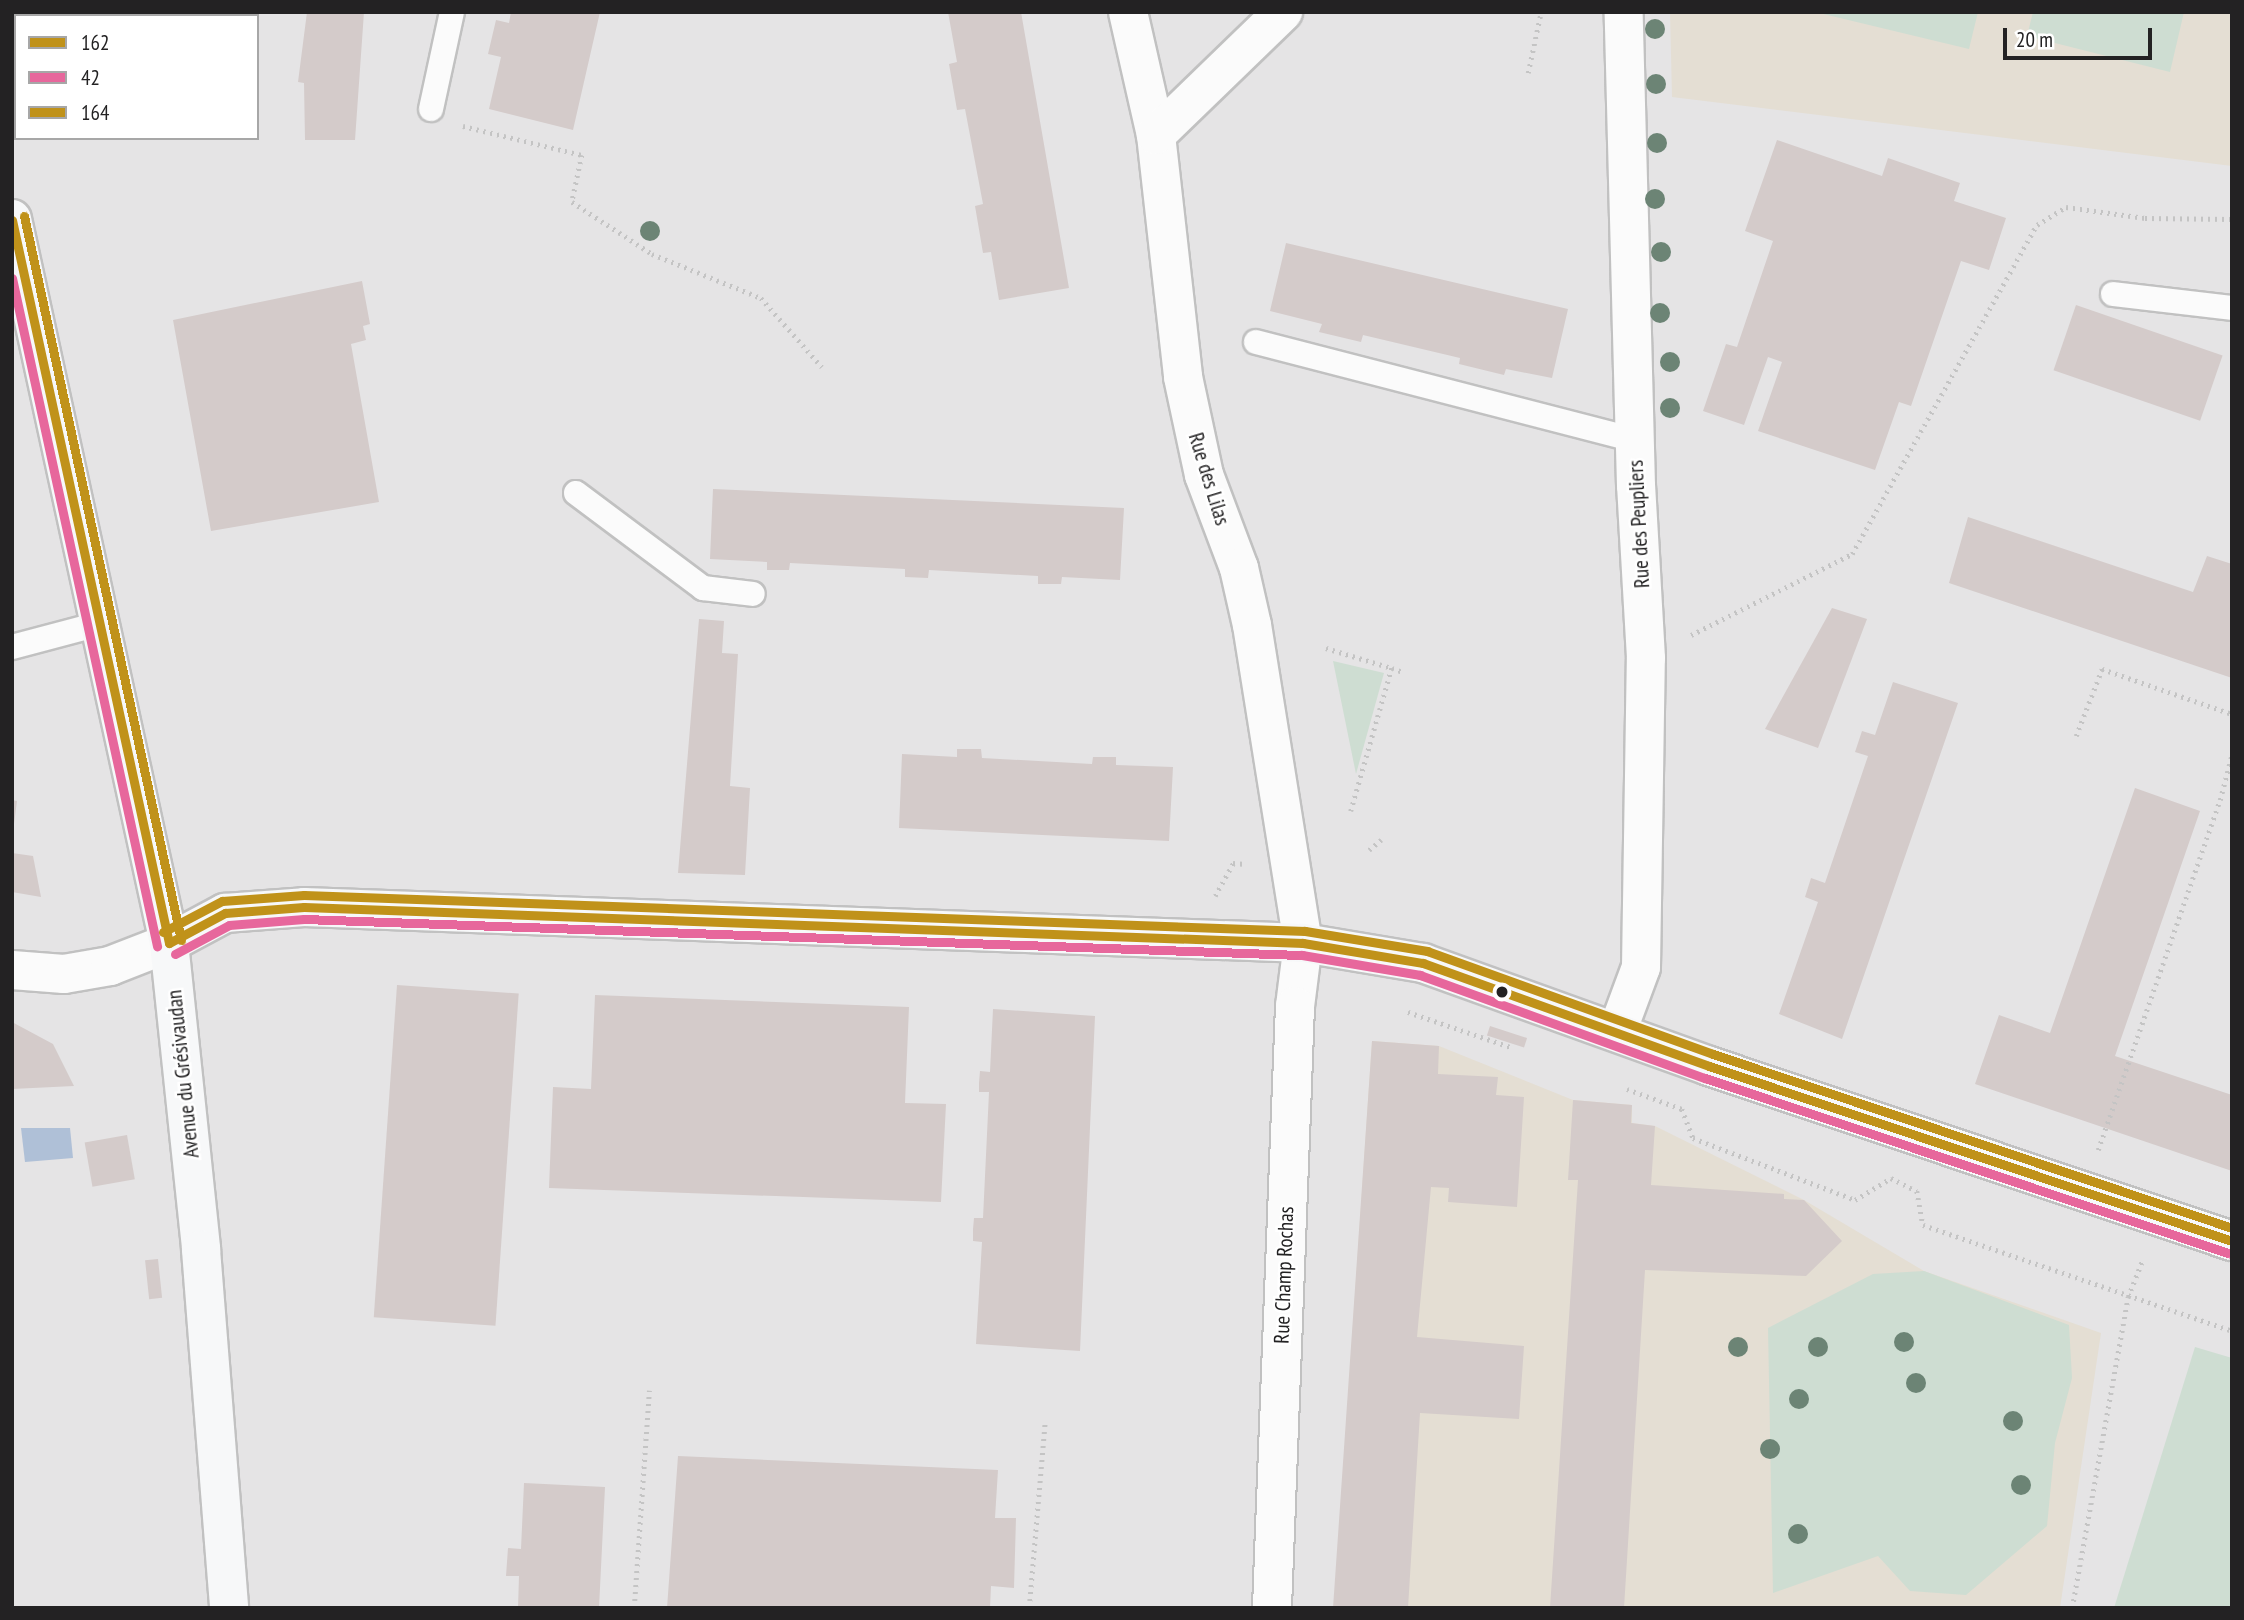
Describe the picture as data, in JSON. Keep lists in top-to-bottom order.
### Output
{
  "streets": {
    "street": [
      "Rue des Lilas",
      "Rue des Peupliers",
      "Avenue du Grésivaudan",
      "Rue Champ Rochas"
    ]
  },
  "crossings": [
    ["Rue des Lilas", "Rue Champ Rochas"]
  ],
  "lines": ["transit line 164", "transit line 162", "transit line 42"],
  "legend": ["162", "42", "164"],
  "scale_bar": "20 m"
}
